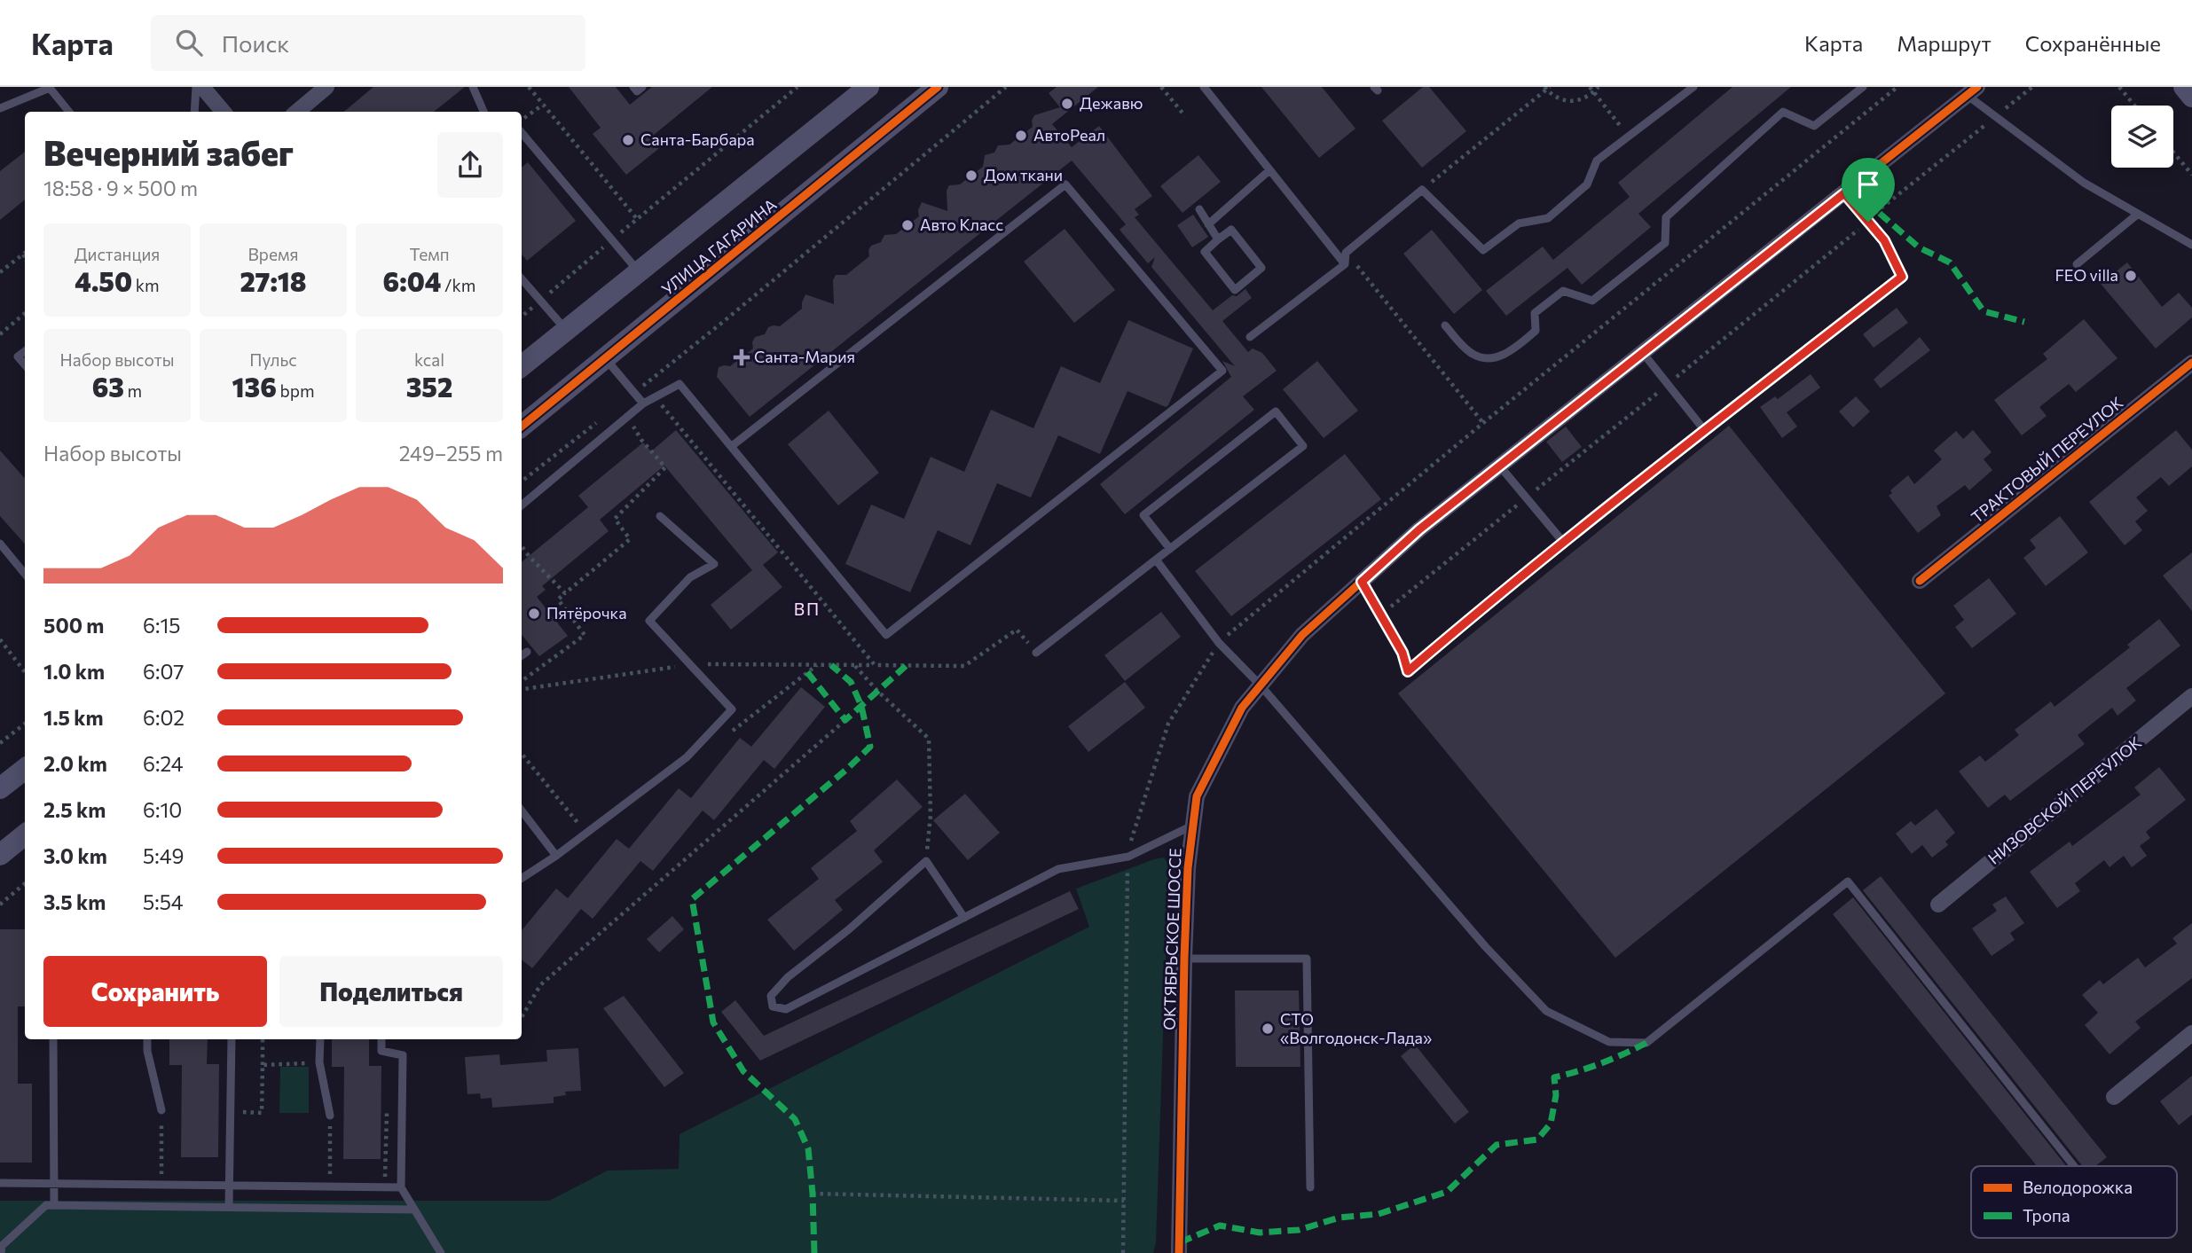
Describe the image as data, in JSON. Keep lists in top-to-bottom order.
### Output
{
  "streets": {
    "street": [
      "УЛИЦА ГАГАРИНА",
      "ТРАКТОВЫЙ ПЕРЕУЛОК",
      "НИЗОВСКОЙ ПЕРЕУЛОК",
      "ОКТЯБРЬСКОЕ ШОССЕ"
    ]
  },
  "districts": ["ВП"],
  "places": {
    "other": [
      "Дежавю",
      "АвтоРеал",
      "Санта-Барбара",
      "Дом ткани",
      "Авто Класс",
      "FEO villa",
      "Пятёрочка",
      "СТО «Волгодонск-Лада»"
    ],
    "health": ["Санта-Мария"]
  },
  "legend": ["Велодорожка", "Тропа"],
  "page": {
    "header": "Карта",
    "search": "Поиск",
    "nav": ["Карта", "Маршрут", "Сохранённые"],
    "heading": ["Вечерний забег", "18:58 · 9 × 500 m"],
    "stats": [
      ["Дистанция", "4.50 km"],
      ["Время", "27:18"],
      ["Темп", "6:04 /km"],
      ["Набор высоты", "63 m"],
      ["Пульс", "136 bpm"],
      ["kcal", "352"]
    ],
    "chart": ["Набор высоты", "249–255 m"],
    "list": [
      {
        "name": "500 m",
        "note": "6:15"
      },
      {
        "name": "1.0 km",
        "note": "6:07"
      },
      {
        "name": "1.5 km",
        "note": "6:02"
      },
      {
        "name": "2.0 km",
        "note": "6:24"
      },
      {
        "name": "2.5 km",
        "note": "6:10"
      },
      {
        "name": "3.0 km",
        "note": "5:49"
      },
      {
        "name": "3.5 km",
        "note": "5:54"
      }
    ],
    "buttons": ["Сохранить", "Поделиться"]
  }
}
